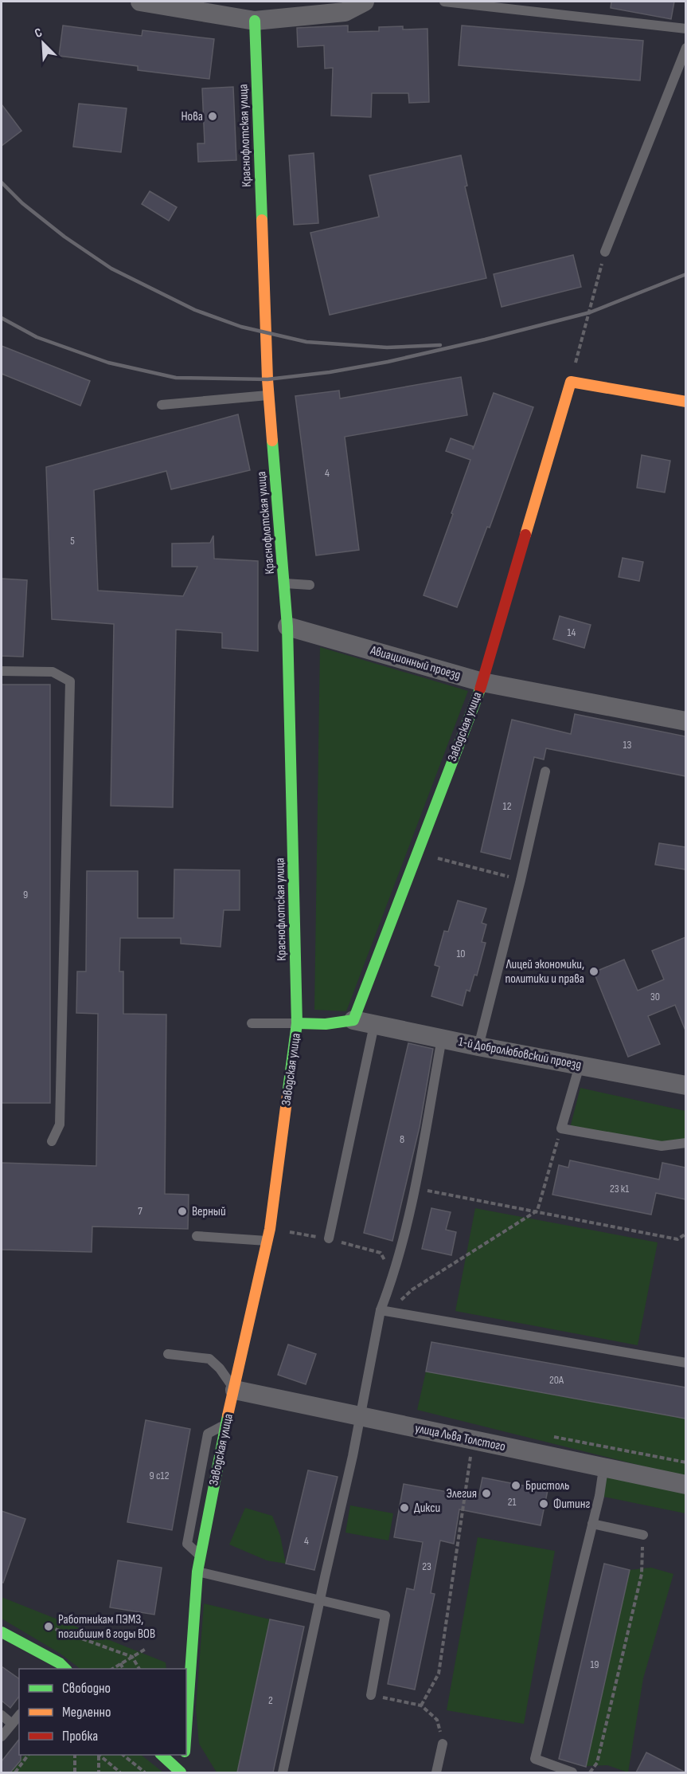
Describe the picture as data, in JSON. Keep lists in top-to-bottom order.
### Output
{
  "streets": {
    "street": [
      "Краснофлотская улица",
      "Авиационный проезд",
      "Заводская улица",
      "1-й Добролюбовский проезд",
      "улица Льва Толстого"
    ]
  },
  "crossings": [
    ["Краснофлотская улица", "Авиационный проезд"],
    ["Краснофлотская улица", "Заводская улица"],
    ["Авиационный проезд", "Заводская улица"],
    ["Заводская улица", "1-й Добролюбовский проезд"],
    ["Заводская улица", "улица Льва Толстого"]
  ],
  "places": [
    "Нова",
    "Лицей экономики, политики и права",
    "Верный",
    "Бристоль",
    "Элегия",
    "Фитинг",
    "Дикси",
    "Работникам ПЭМЗ, погибшим в годы ВОВ"
  ],
  "house_numbers": [
    "4",
    "5",
    "14",
    "13",
    "12",
    "9",
    "10",
    "30",
    "8",
    "23 к1",
    "7",
    "20А",
    "9 с12",
    "21",
    "4",
    "23",
    "19",
    "2"
  ],
  "legend": ["Свободно", "Медленно", "Пробка"],
  "north": "top left"
}
